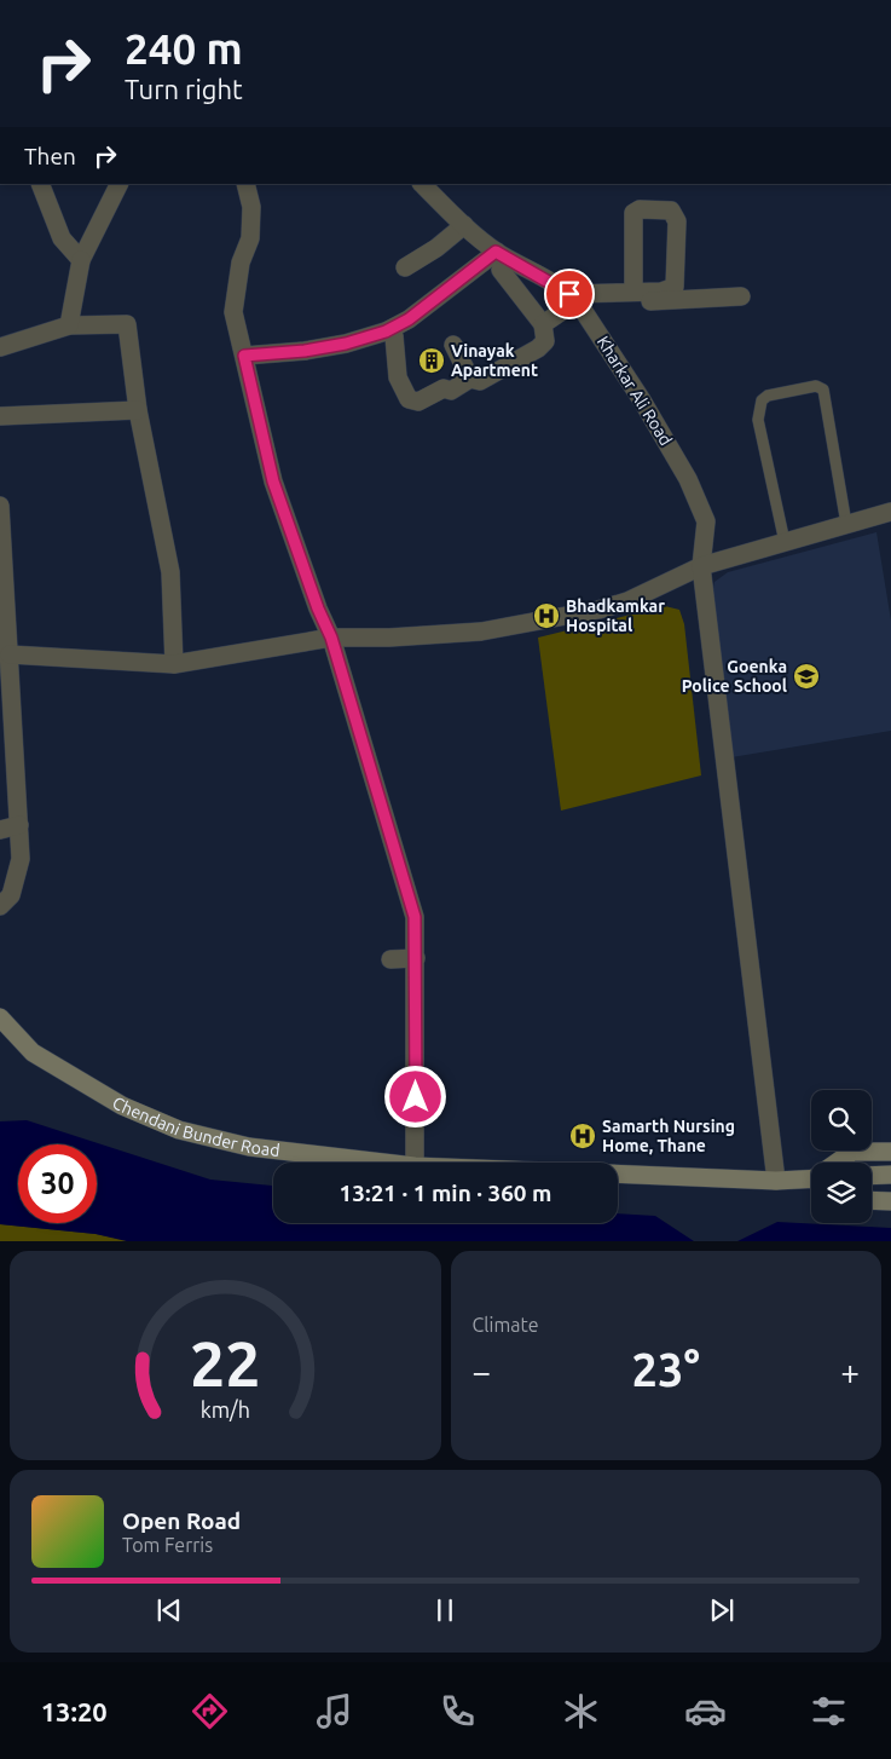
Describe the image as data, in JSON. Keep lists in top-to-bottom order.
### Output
{
  "streets": {
    "main road": ["Chendani Bunder Road"],
    "street": ["Kharkar Ali Road"]
  },
  "places": {
    "building": ["Vinayak Apartment"],
    "hospital": ["Bhadkamkar Hospital", "Samarth Nursing Home, Thane"],
    "school or university": ["Goenka Police School"]
  },
  "page": {
    "turn": ["240 m", "Turn right"],
    "then": "Then",
    "limit": "30",
    "trip": "13:21 · 1 min · 360 m",
    "tile": "Climate",
    "heat": ["−", "23°", "+"],
    "song": ["Open Road", "Tom Ferris"],
    "tabs": "13:20",
    "gauge": ["22", "km/h"]
  }
}
